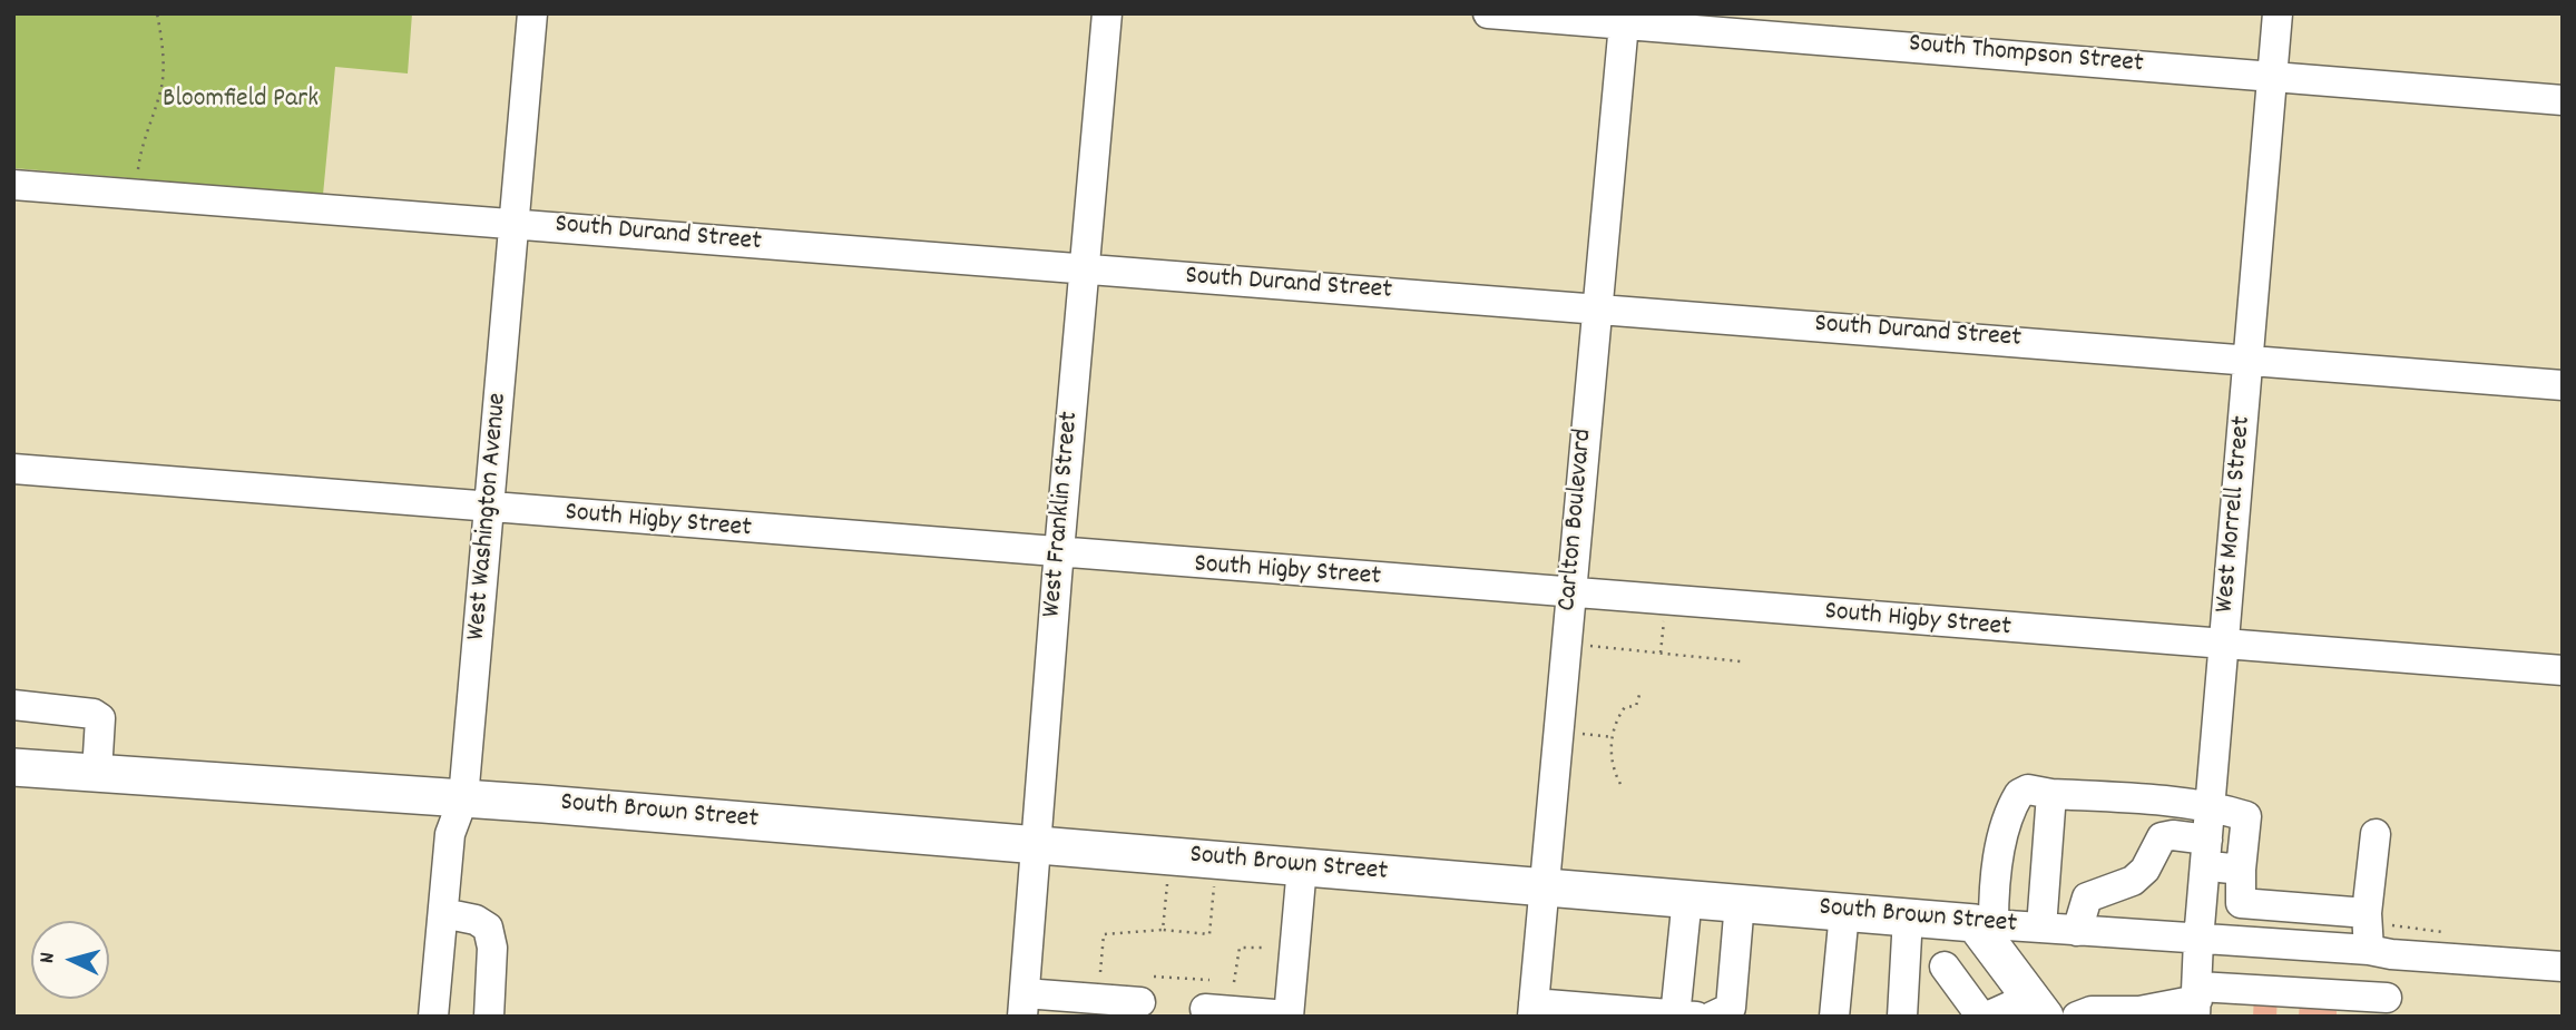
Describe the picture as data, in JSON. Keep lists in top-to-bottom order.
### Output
{
  "streets": {
    "main road": ["South Brown Street"],
    "street": [
      "South Thompson Street",
      "South Durand Street",
      "West Franklin Street",
      "West Morrell Street",
      "West Washington Avenue",
      "Carlton Boulevard",
      "South Higby Street"
    ]
  },
  "crossings": [
    ["South Thompson Street", "West Morrell Street"],
    ["South Thompson Street", "Carlton Boulevard"],
    ["South Durand Street", "West Franklin Street"],
    ["South Durand Street", "West Morrell Street"],
    ["South Durand Street", "West Washington Avenue"],
    ["South Durand Street", "Carlton Boulevard"],
    ["West Franklin Street", "South Higby Street"],
    ["West Franklin Street", "South Brown Street"],
    ["West Morrell Street", "South Higby Street"],
    ["West Morrell Street", "South Brown Street"],
    ["West Washington Avenue", "South Higby Street"],
    ["West Washington Avenue", "South Brown Street"],
    ["Carlton Boulevard", "South Higby Street"],
    ["Carlton Boulevard", "South Brown Street"]
  ],
  "parks": ["Bloomfield Park"],
  "north": "left"
}
